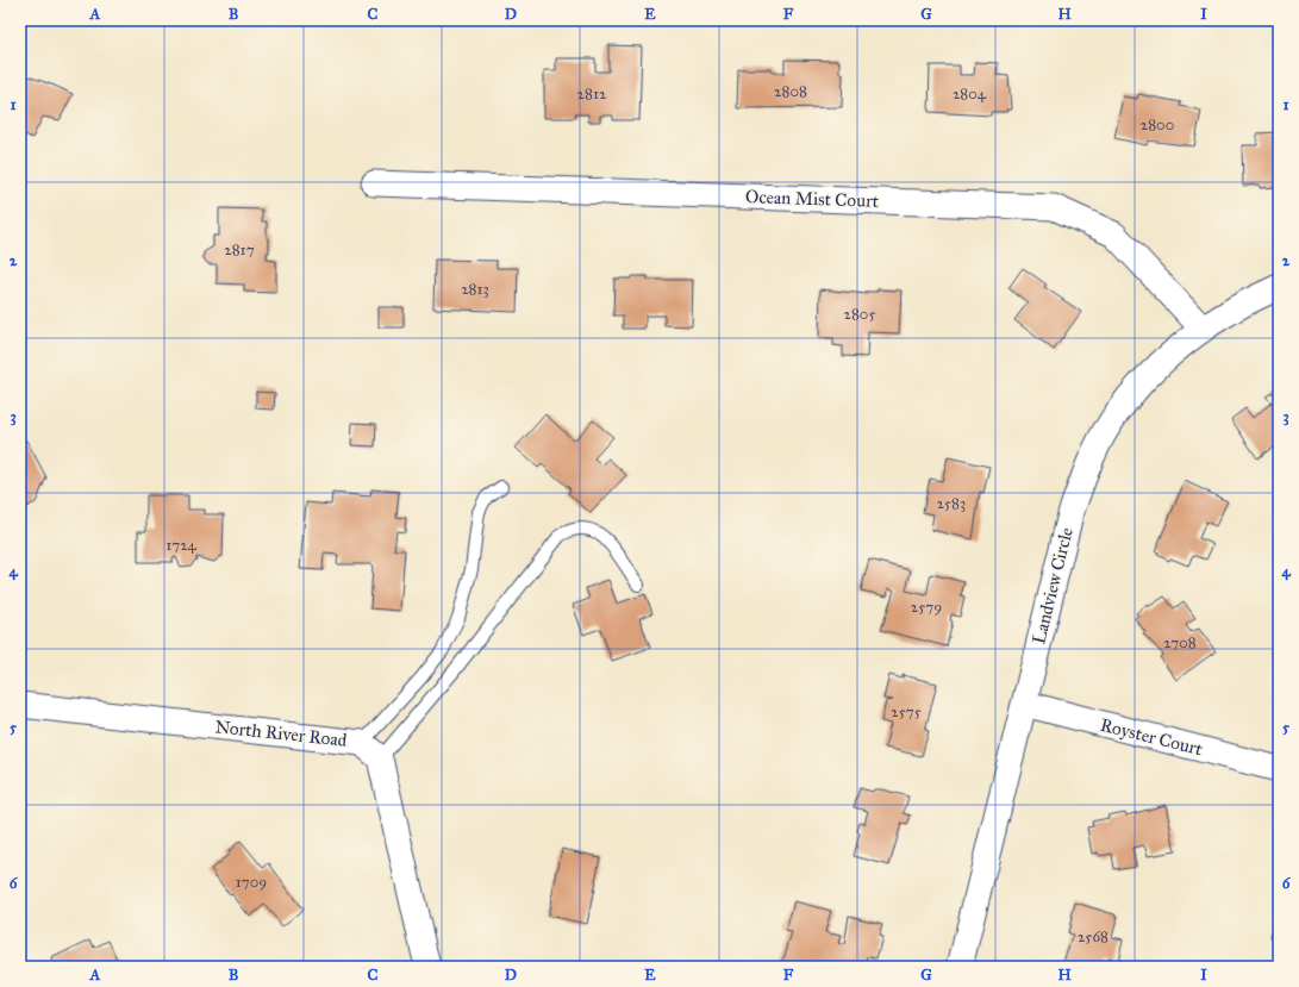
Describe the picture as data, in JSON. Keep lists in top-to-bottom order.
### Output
{
  "streets": {
    "street": [
      "Ocean Mist Court",
      "Landview Circle",
      "North River Road",
      "Royster Court"
    ]
  },
  "crossings": [
    ["Ocean Mist Court", "Landview Circle"],
    ["Landview Circle", "Royster Court"]
  ],
  "house_numbers": [
    "2808",
    "2812",
    "2804",
    "2800",
    "2817",
    "2813",
    "2805",
    "2583",
    "1724",
    "2579",
    "2708",
    "2575",
    "1709",
    "2568"
  ],
  "grid": {
    "columns": [
      "A",
      "B",
      "C",
      "D",
      "E",
      "F",
      "G",
      "H",
      "I"
    ],
    "rows": [
      "1",
      "2",
      "3",
      "4",
      "5",
      "6"
    ]
  }
}
